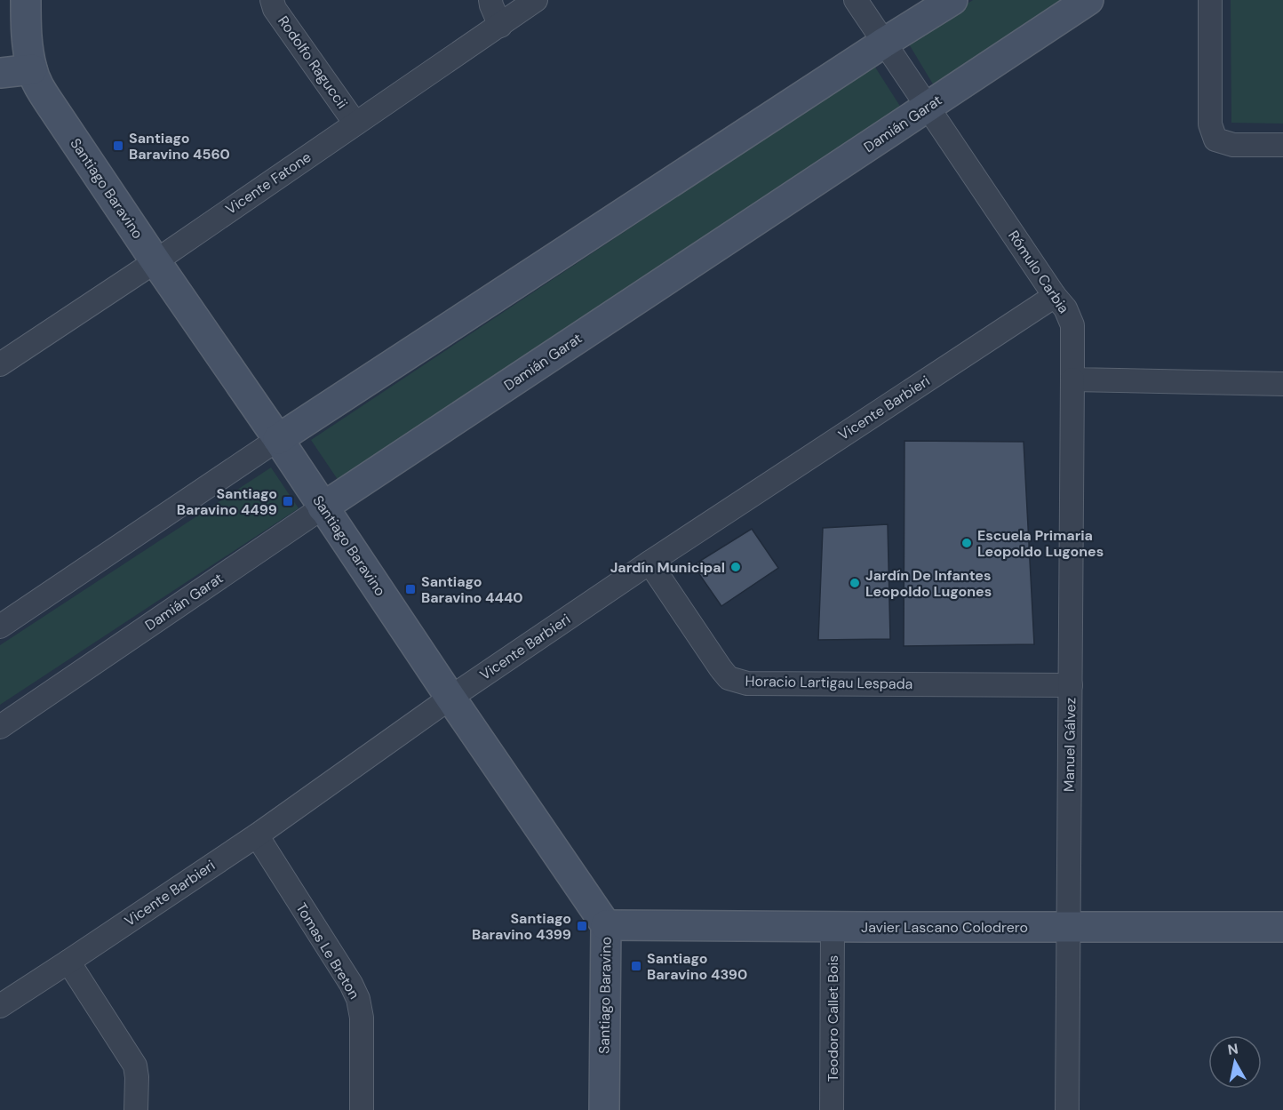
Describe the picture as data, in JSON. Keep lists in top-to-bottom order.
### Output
{
  "streets": {
    "main road": ["Damián Garat", "Santiago Baravino", "Javier Lascano Colodrero"],
    "street": [
      "Rodolfo Raguccii",
      "Vicente Fatone",
      "Rómulo Carbia",
      "Vicente Barbieri",
      "Horacio Lartigau Lespada",
      "Manuel Gálvez",
      "Tomas Le Breton",
      "Teodoro Callet Bois"
    ]
  },
  "crossings": [
    ["Rodolfo Raguccii", "Vicente Fatone"],
    ["Damián Garat", "Santiago Baravino"],
    ["Damián Garat", "Rómulo Carbia"],
    ["Vicente Fatone", "Santiago Baravino"],
    ["Santiago Baravino", "Vicente Barbieri"],
    ["Santiago Baravino", "Javier Lascano Colodrero"],
    ["Rómulo Carbia", "Vicente Barbieri"],
    ["Rómulo Carbia", "Manuel Gálvez"],
    ["Vicente Barbieri", "Horacio Lartigau Lespada"],
    ["Vicente Barbieri", "Tomas Le Breton"],
    ["Horacio Lartigau Lespada", "Manuel Gálvez"],
    ["Manuel Gálvez", "Javier Lascano Colodrero"],
    ["Javier Lascano Colodrero", "Teodoro Callet Bois"]
  ],
  "places": {
    "transit": [
      "Santiago Baravino 4560",
      "Santiago Baravino 4499",
      "Santiago Baravino 4440",
      "Santiago Baravino 4399",
      "Santiago Baravino 4390"
    ],
    "other": ["Escuela Primaria Leopoldo Lugones", "Jardín Municipal", "Jardín De Infantes Leopoldo Lugones"]
  },
  "north": "top"
}
